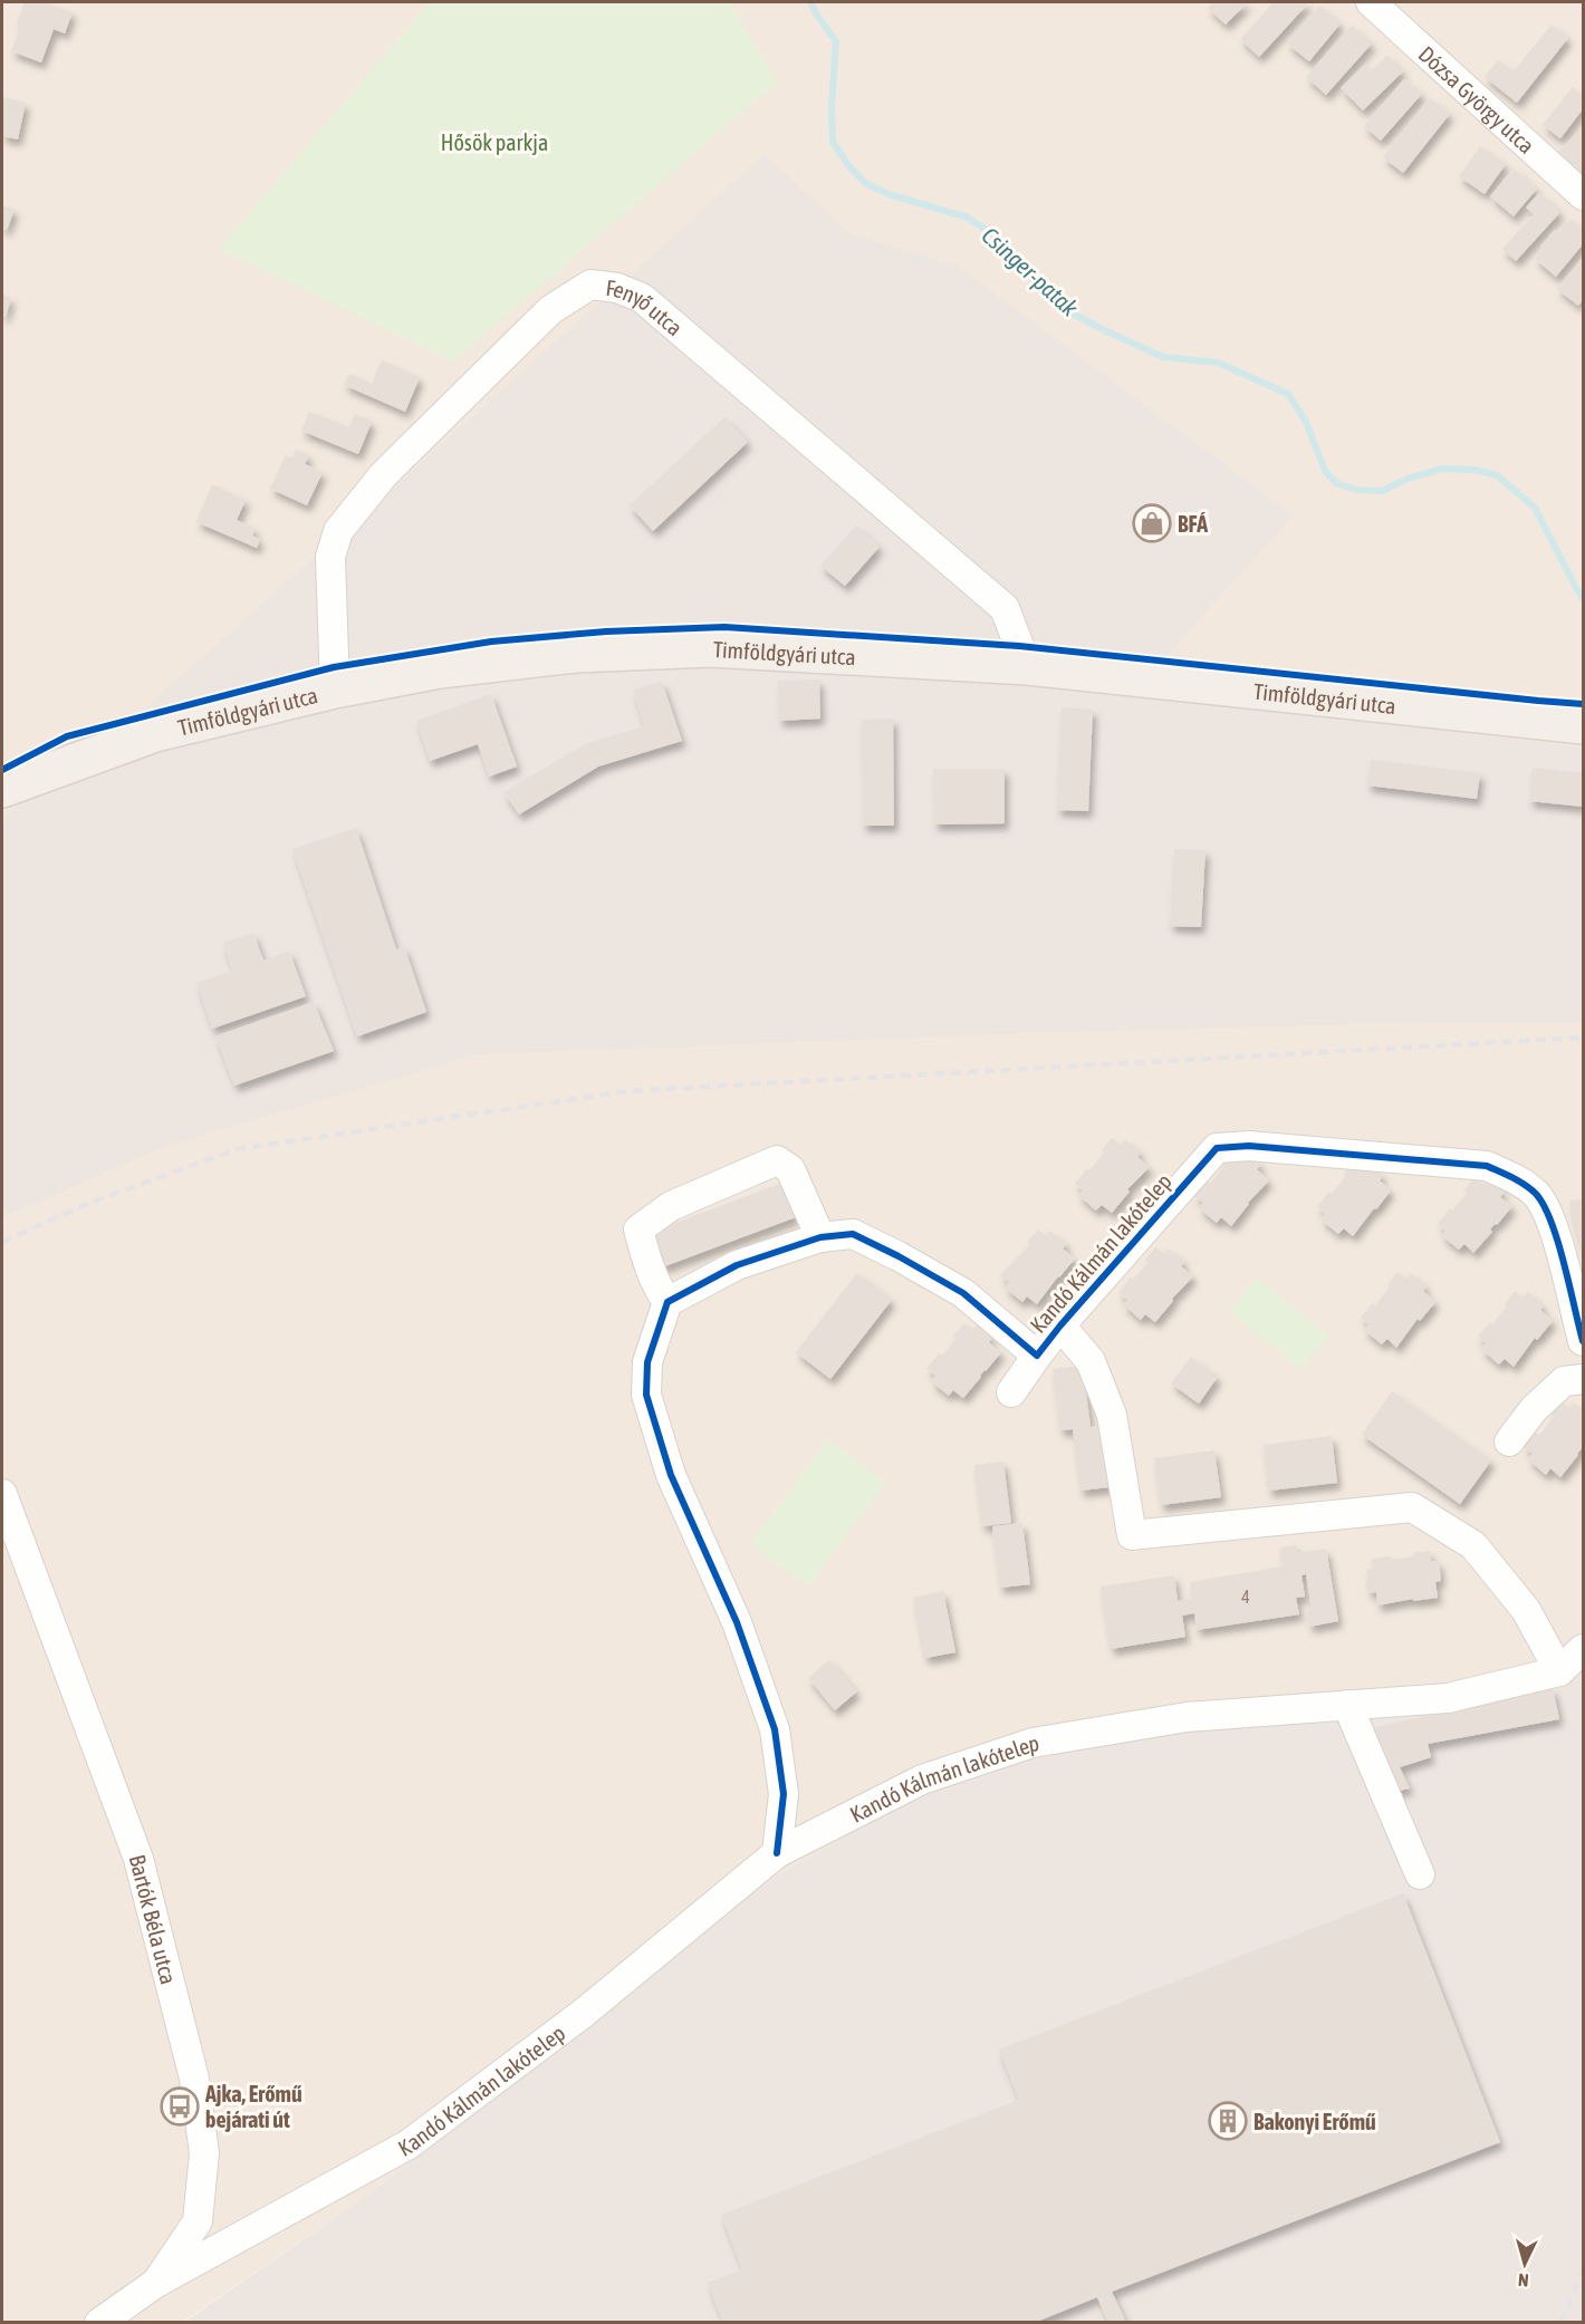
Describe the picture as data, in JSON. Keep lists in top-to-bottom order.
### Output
{
  "streets": {
    "main road": ["Timföldgyári utca"],
    "street": [
      "Dózsa György utca",
      "Fenyő utca",
      "Kandó Kálmán lakótelep",
      "Bartók Béla utca"
    ]
  },
  "crossings": [
    ["Fenyő utca", "Timföldgyári utca"],
    ["Kandó Kálmán lakótelep", "Bartók Béla utca"]
  ],
  "water": ["Csinger-patak"],
  "parks": ["Hősök parkja"],
  "places": {
    "shop": ["BFÁ"],
    "bus stop": ["Ajka, Erőmű bejárati út"],
    "building": ["Bakonyi Erőmű"]
  },
  "house_numbers": ["4"],
  "north": "bottom"
}
